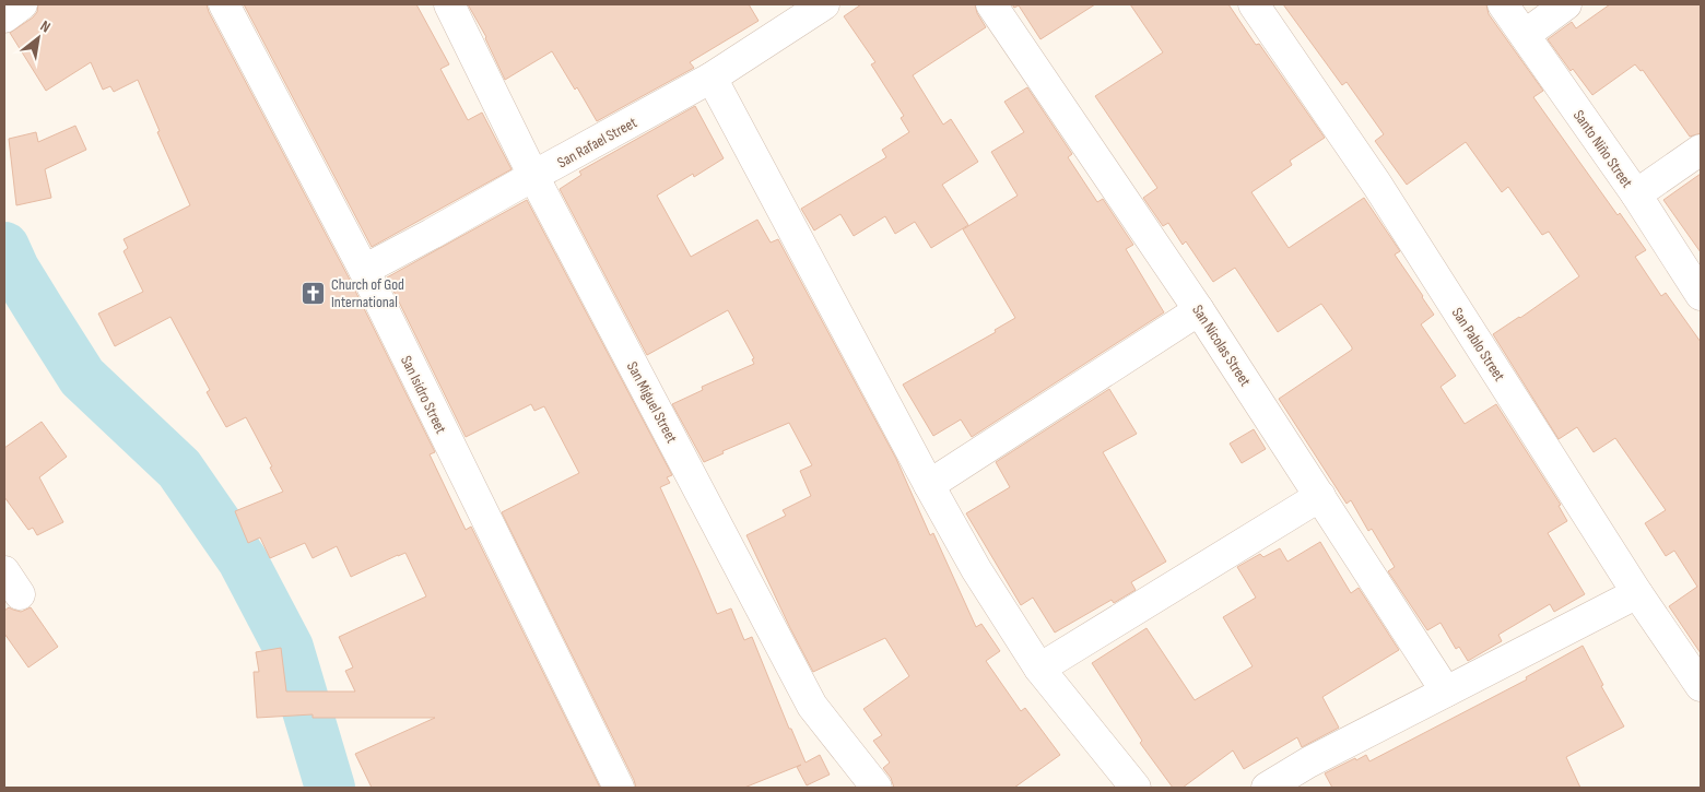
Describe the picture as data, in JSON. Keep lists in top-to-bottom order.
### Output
{
  "streets": {
    "street": [
      "San Rafael Street",
      "Santo Niño Street",
      "San Pablo Street",
      "San Nicolas Street",
      "San Isidro Street",
      "San Miguel Street"
    ]
  },
  "crossings": [
    ["San Rafael Street", "San Isidro Street"],
    ["San Rafael Street", "San Miguel Street"]
  ],
  "places": {
    "church": ["Church of God International"]
  },
  "north": "top right"
}
